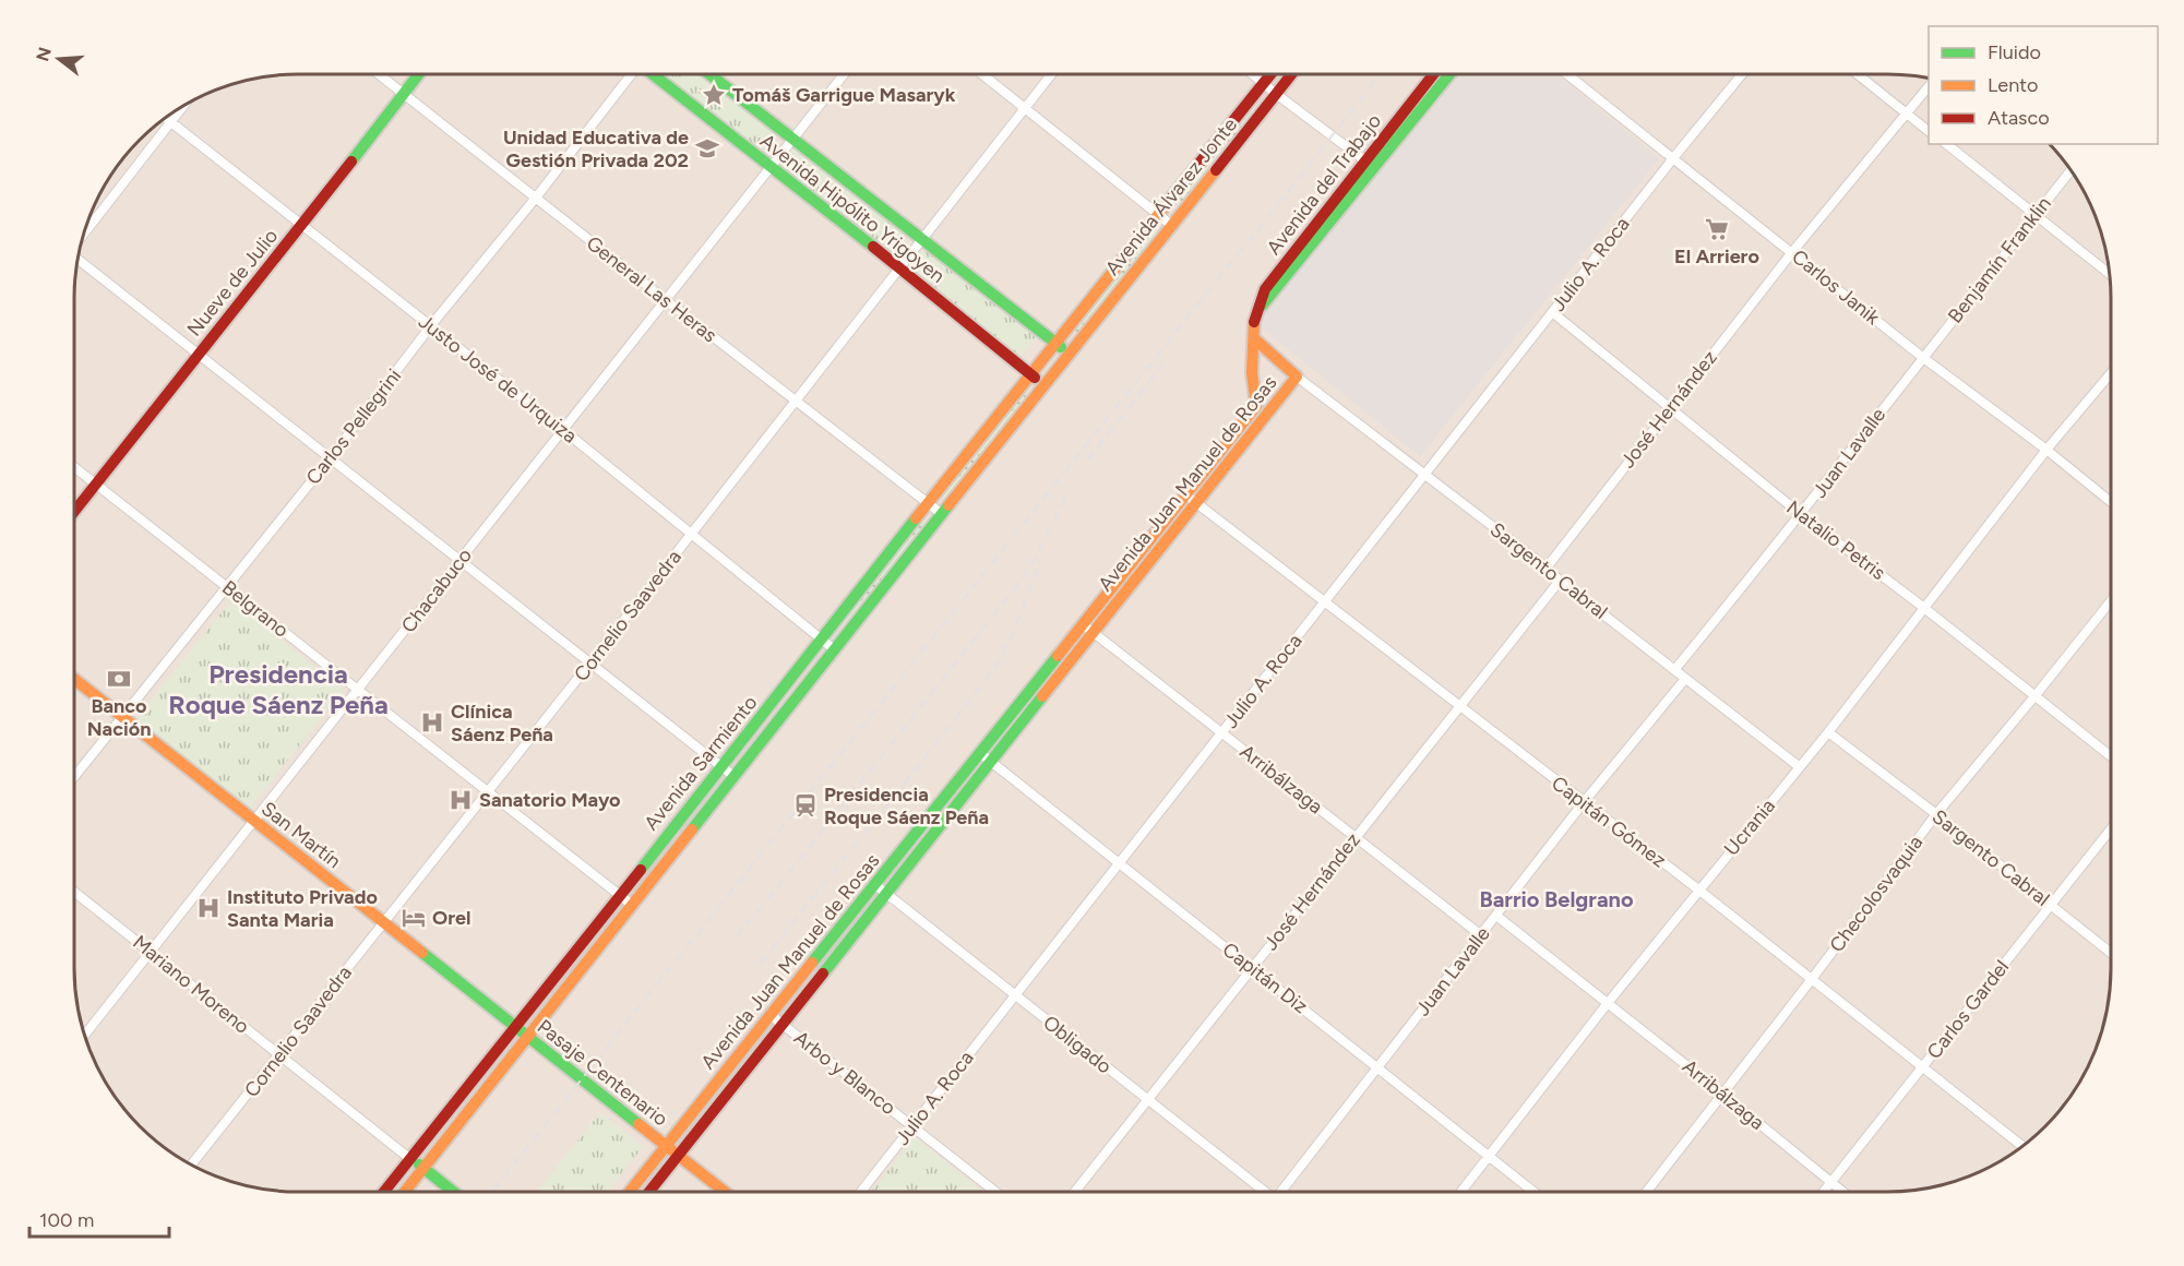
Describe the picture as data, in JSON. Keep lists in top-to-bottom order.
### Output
{
  "streets": {
    "main road": [
      "Avenida del Trabajo",
      "Avenida Álvarez Jonte",
      "Avenida Hipólito Yrigoyen",
      "Nueve de Julio",
      "Avenida Juan Manuel de Rosas",
      "Avenida Sarmiento",
      "San Martín",
      "Pasaje Centenario"
    ],
    "street": [
      "Benjamín Franklin",
      "Julio A. Roca",
      "Carlos Janik",
      "General Las Heras",
      "Justo José de Urquiza",
      "José Hernández",
      "Carlos Pellegrini",
      "Juan Lavalle",
      "Natalio Petris",
      "Sargento Cabral",
      "Chacabuco",
      "Belgrano",
      "Cornelio Saavedra",
      "Arribálzaga",
      "Capitán Gómez",
      "Ucrania",
      "Checolosvaquia",
      "Capitán Diz",
      "Mariano Moreno",
      "Carlos Gardel",
      "Obligado",
      "Arbo y Blanco"
    ]
  },
  "crossings": [
    ["Avenida del Trabajo", "Avenida Juan Manuel de Rosas"],
    ["Avenida Álvarez Jonte", "Avenida Hipólito Yrigoyen"],
    ["Avenida Álvarez Jonte", "Avenida Sarmiento"],
    ["Avenida Hipólito Yrigoyen", "Chacabuco"],
    ["Avenida Hipólito Yrigoyen", "Cornelio Saavedra"],
    ["Avenida Hipólito Yrigoyen", "Avenida Sarmiento"],
    ["Benjamín Franklin", "Carlos Janik"],
    ["Benjamín Franklin", "Juan Lavalle"],
    ["Julio A. Roca", "Carlos Janik"],
    ["Julio A. Roca", "Natalio Petris"],
    ["Julio A. Roca", "Sargento Cabral"],
    ["Julio A. Roca", "Arribálzaga"],
    ["Julio A. Roca", "Capitán Gómez"],
    ["Julio A. Roca", "Capitán Diz"],
    ["Julio A. Roca", "Obligado"],
    ["Julio A. Roca", "Arbo y Blanco"],
    ["Nueve de Julio", "General Las Heras"],
    ["Nueve de Julio", "Justo José de Urquiza"],
    ["Nueve de Julio", "Belgrano"],
    ["Carlos Janik", "José Hernández"],
    ["Carlos Janik", "Juan Lavalle"],
    ["Carlos Janik", "Ucrania"],
    ["General Las Heras", "Carlos Pellegrini"],
    ["General Las Heras", "Chacabuco"],
    ["General Las Heras", "Cornelio Saavedra"],
    ["General Las Heras", "Avenida Sarmiento"],
    ["Justo José de Urquiza", "Carlos Pellegrini"],
    ["Justo José de Urquiza", "Chacabuco"],
    ["Justo José de Urquiza", "Cornelio Saavedra"],
    ["Justo José de Urquiza", "Avenida Sarmiento"],
    ["José Hernández", "Natalio Petris"],
    ["José Hernández", "Sargento Cabral"],
    ["José Hernández", "Arribálzaga"],
    ["José Hernández", "Capitán Gómez"],
    ["José Hernández", "Capitán Diz"],
    ["José Hernández", "Obligado"],
    ["Carlos Pellegrini", "Belgrano"],
    ["Carlos Pellegrini", "San Martín"],
    ["Juan Lavalle", "Natalio Petris"],
    ["Juan Lavalle", "Sargento Cabral"],
    ["Juan Lavalle", "Arribálzaga"],
    ["Juan Lavalle", "Capitán Gómez"],
    ["Juan Lavalle", "Capitán Diz"],
    ["Avenida Juan Manuel de Rosas", "Sargento Cabral"],
    ["Avenida Juan Manuel de Rosas", "Arribálzaga"],
    ["Avenida Juan Manuel de Rosas", "Capitán Gómez"],
    ["Avenida Juan Manuel de Rosas", "Capitán Diz"],
    ["Avenida Juan Manuel de Rosas", "Obligado"],
    ["Avenida Juan Manuel de Rosas", "Pasaje Centenario"],
    ["Avenida Juan Manuel de Rosas", "Arbo y Blanco"],
    ["Natalio Petris", "Ucrania"],
    ["Natalio Petris", "Checolosvaquia"],
    ["Sargento Cabral", "Ucrania"],
    ["Sargento Cabral", "Checolosvaquia"],
    ["Sargento Cabral", "Carlos Gardel"],
    ["Chacabuco", "Belgrano"],
    ["Chacabuco", "San Martín"],
    ["Chacabuco", "Mariano Moreno"],
    ["Belgrano", "Cornelio Saavedra"],
    ["Belgrano", "Avenida Sarmiento"],
    ["Cornelio Saavedra", "San Martín"],
    ["Cornelio Saavedra", "Mariano Moreno"],
    ["Avenida Sarmiento", "San Martín"],
    ["Avenida Sarmiento", "Mariano Moreno"],
    ["Avenida Sarmiento", "Pasaje Centenario"],
    ["Arribálzaga", "Ucrania"],
    ["Arribálzaga", "Checolosvaquia"],
    ["Arribálzaga", "Carlos Gardel"],
    ["Capitán Gómez", "Ucrania"],
    ["Capitán Gómez", "Checolosvaquia"],
    ["Capitán Gómez", "Carlos Gardel"],
    ["Ucrania", "Capitán Diz"],
    ["San Martín", "Pasaje Centenario"]
  ],
  "districts": ["Presidencia Roque Sáenz Peña", "Barrio Belgrano"],
  "places": {
    "place": ["Tomáš Garrigue Masaryk"],
    "school or university": ["Unidad Educativa de Gestión Privada 202"],
    "supermarket": ["El Arriero"],
    "bank": ["Banco Nación"],
    "hospital": ["Clínica Sáenz Peña", "Sanatorio Mayo", "Instituto Privado Santa Maria"],
    "station": ["Presidencia Roque Sáenz Peña"],
    "hotel": ["Orel"]
  },
  "legend": ["Fluido", "Lento", "Atasco"],
  "scale_bar": "100 m",
  "north": "left"
}
